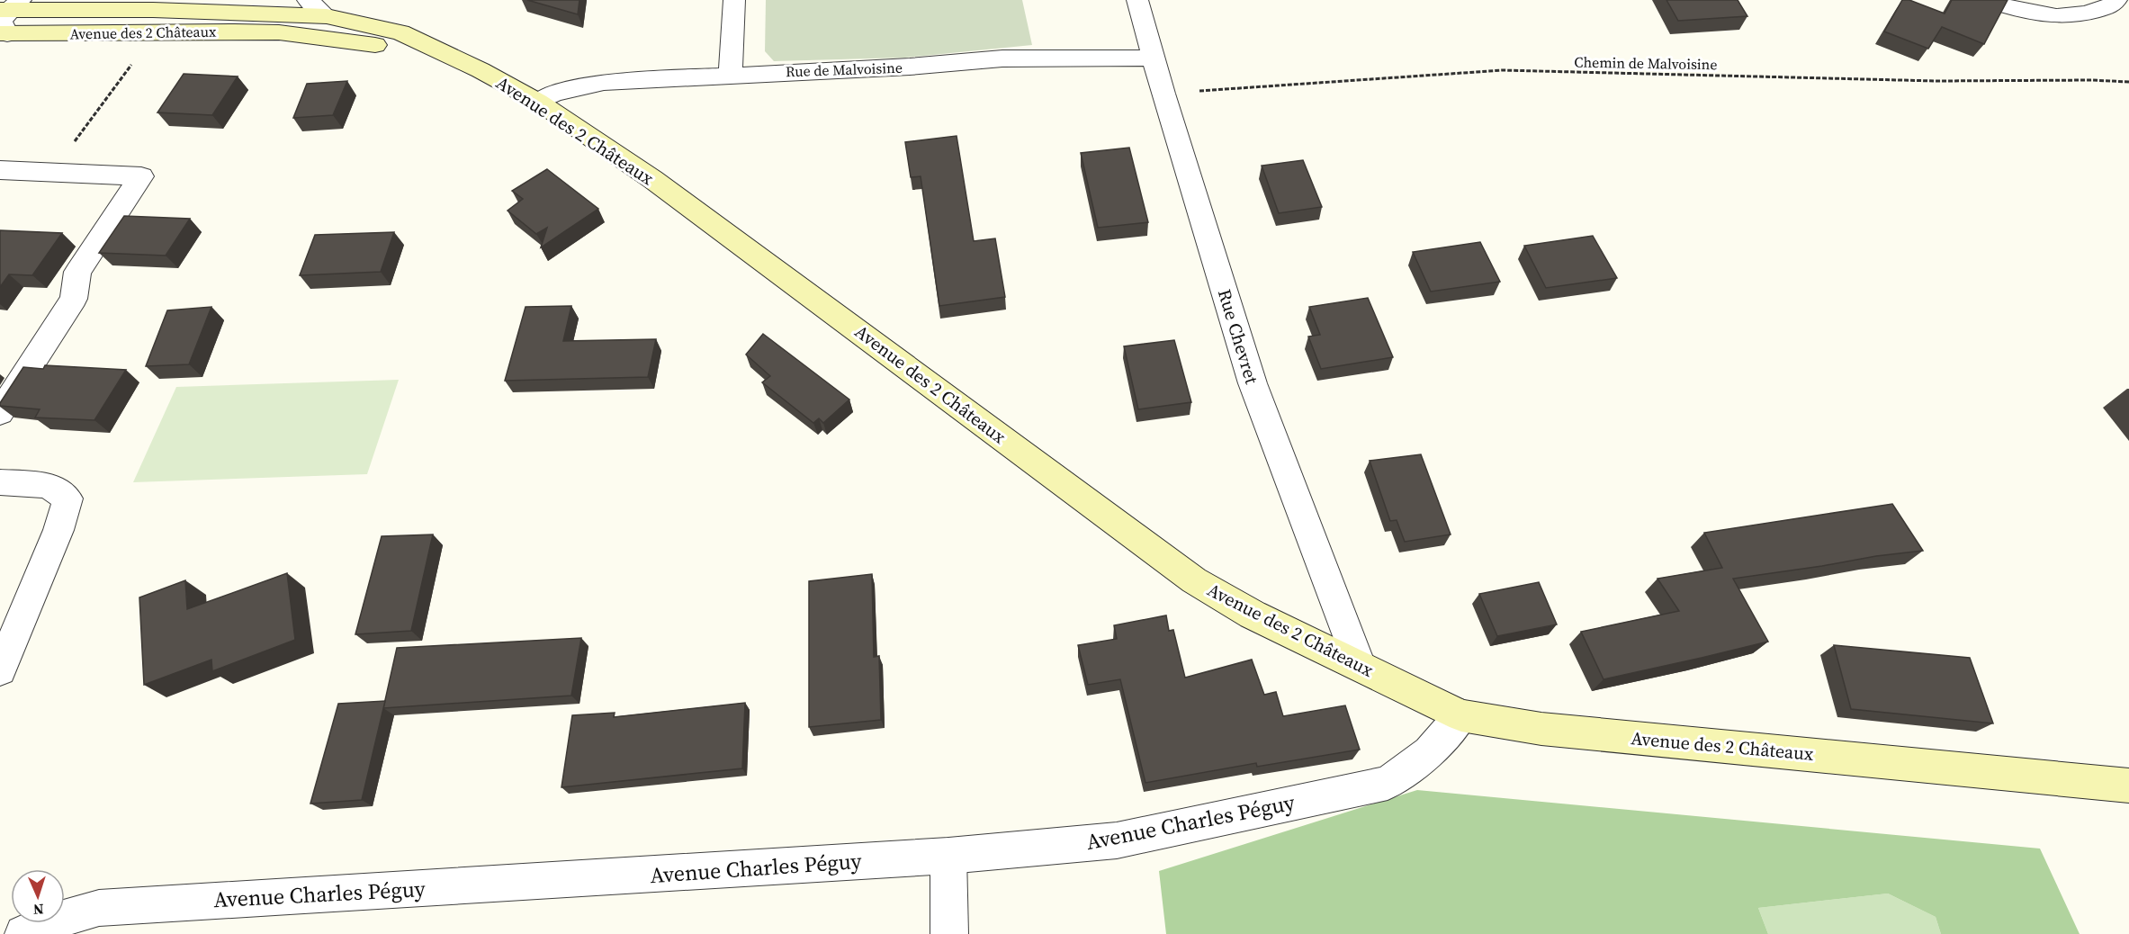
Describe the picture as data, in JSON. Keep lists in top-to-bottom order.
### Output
{
  "streets": {
    "main road": ["Avenue des 2 Châteaux"],
    "street": ["Rue de Malvoisine", "Rue Chevret", "Avenue Charles Péguy"],
    "path": ["Chemin de Malvoisine"]
  },
  "crossings": [
    ["Avenue des 2 Châteaux", "Rue de Malvoisine"],
    ["Avenue des 2 Châteaux", "Rue Chevret"],
    ["Avenue des 2 Châteaux", "Avenue Charles Péguy"],
    ["Chemin de Malvoisine", "Rue Chevret"],
    ["Rue de Malvoisine", "Rue Chevret"]
  ],
  "north": "bottom"
}
